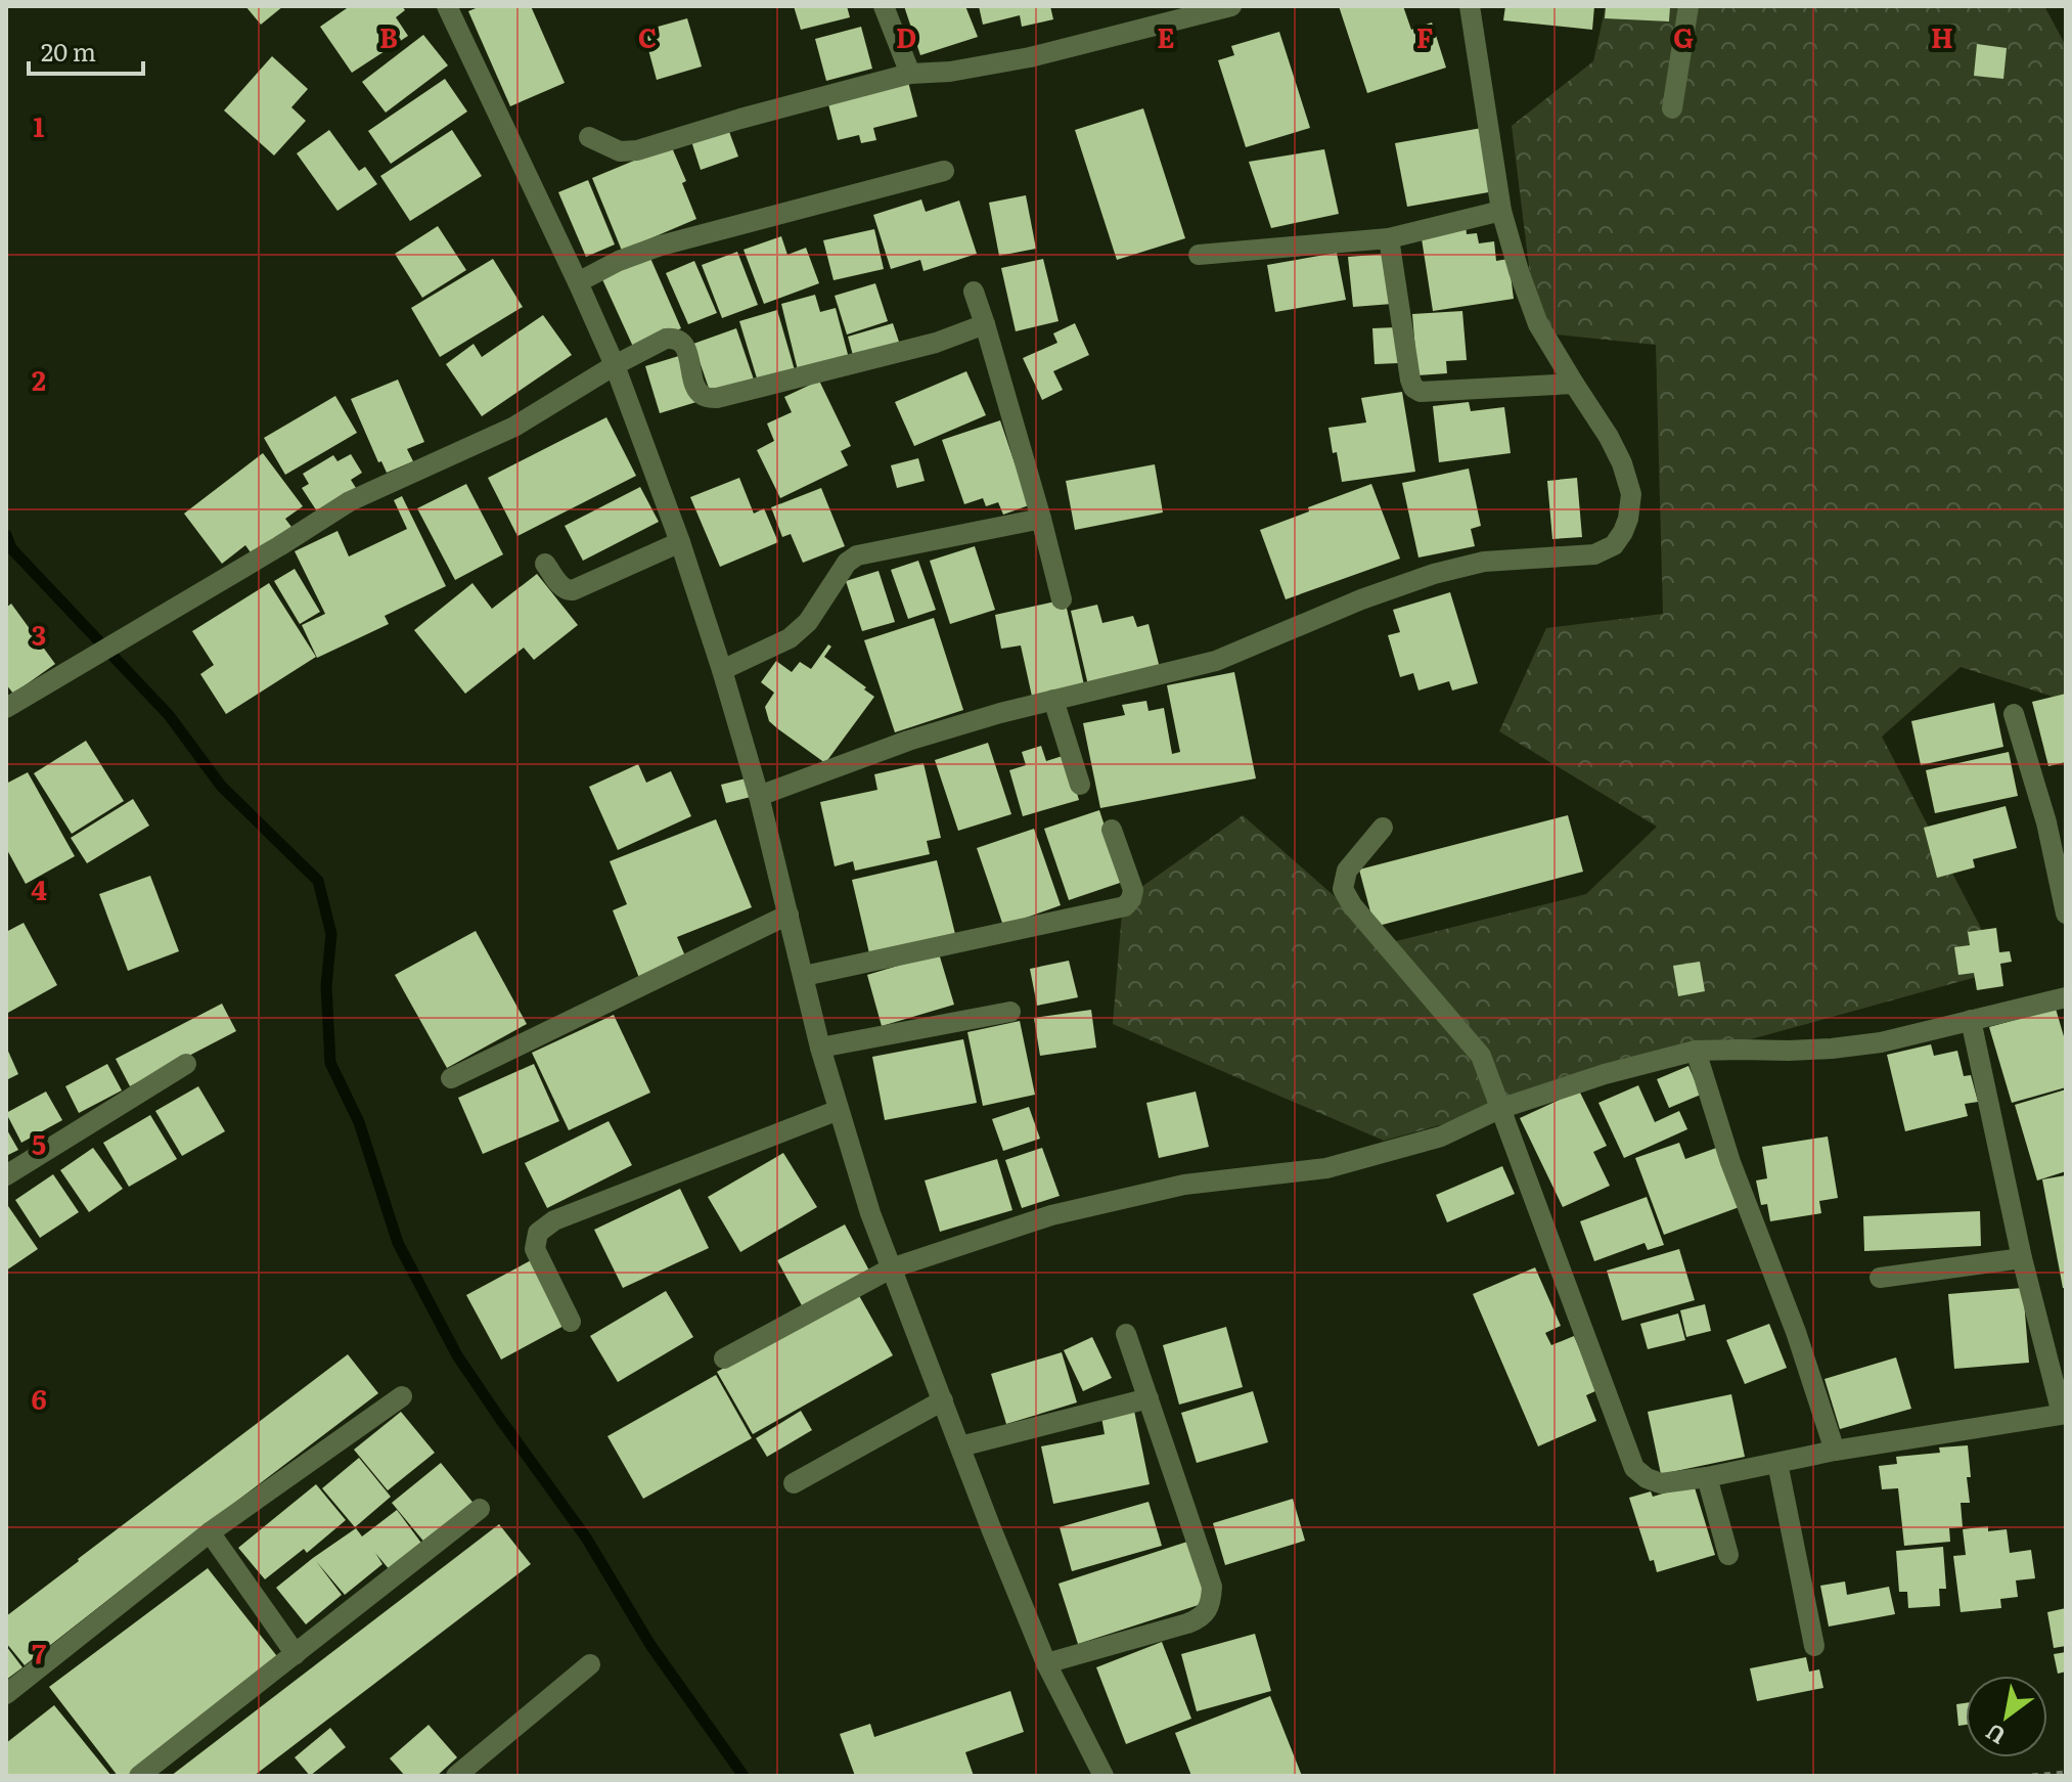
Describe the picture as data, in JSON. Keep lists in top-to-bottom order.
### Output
{
  "scale_bar": "20 m",
  "north": "bottom left",
  "grid": {
    "columns": [
      "B",
      "C",
      "D",
      "E",
      "F",
      "G",
      "H"
    ],
    "rows": [
      "1",
      "2",
      "3",
      "4",
      "5",
      "6",
      "7"
    ]
  }
}
